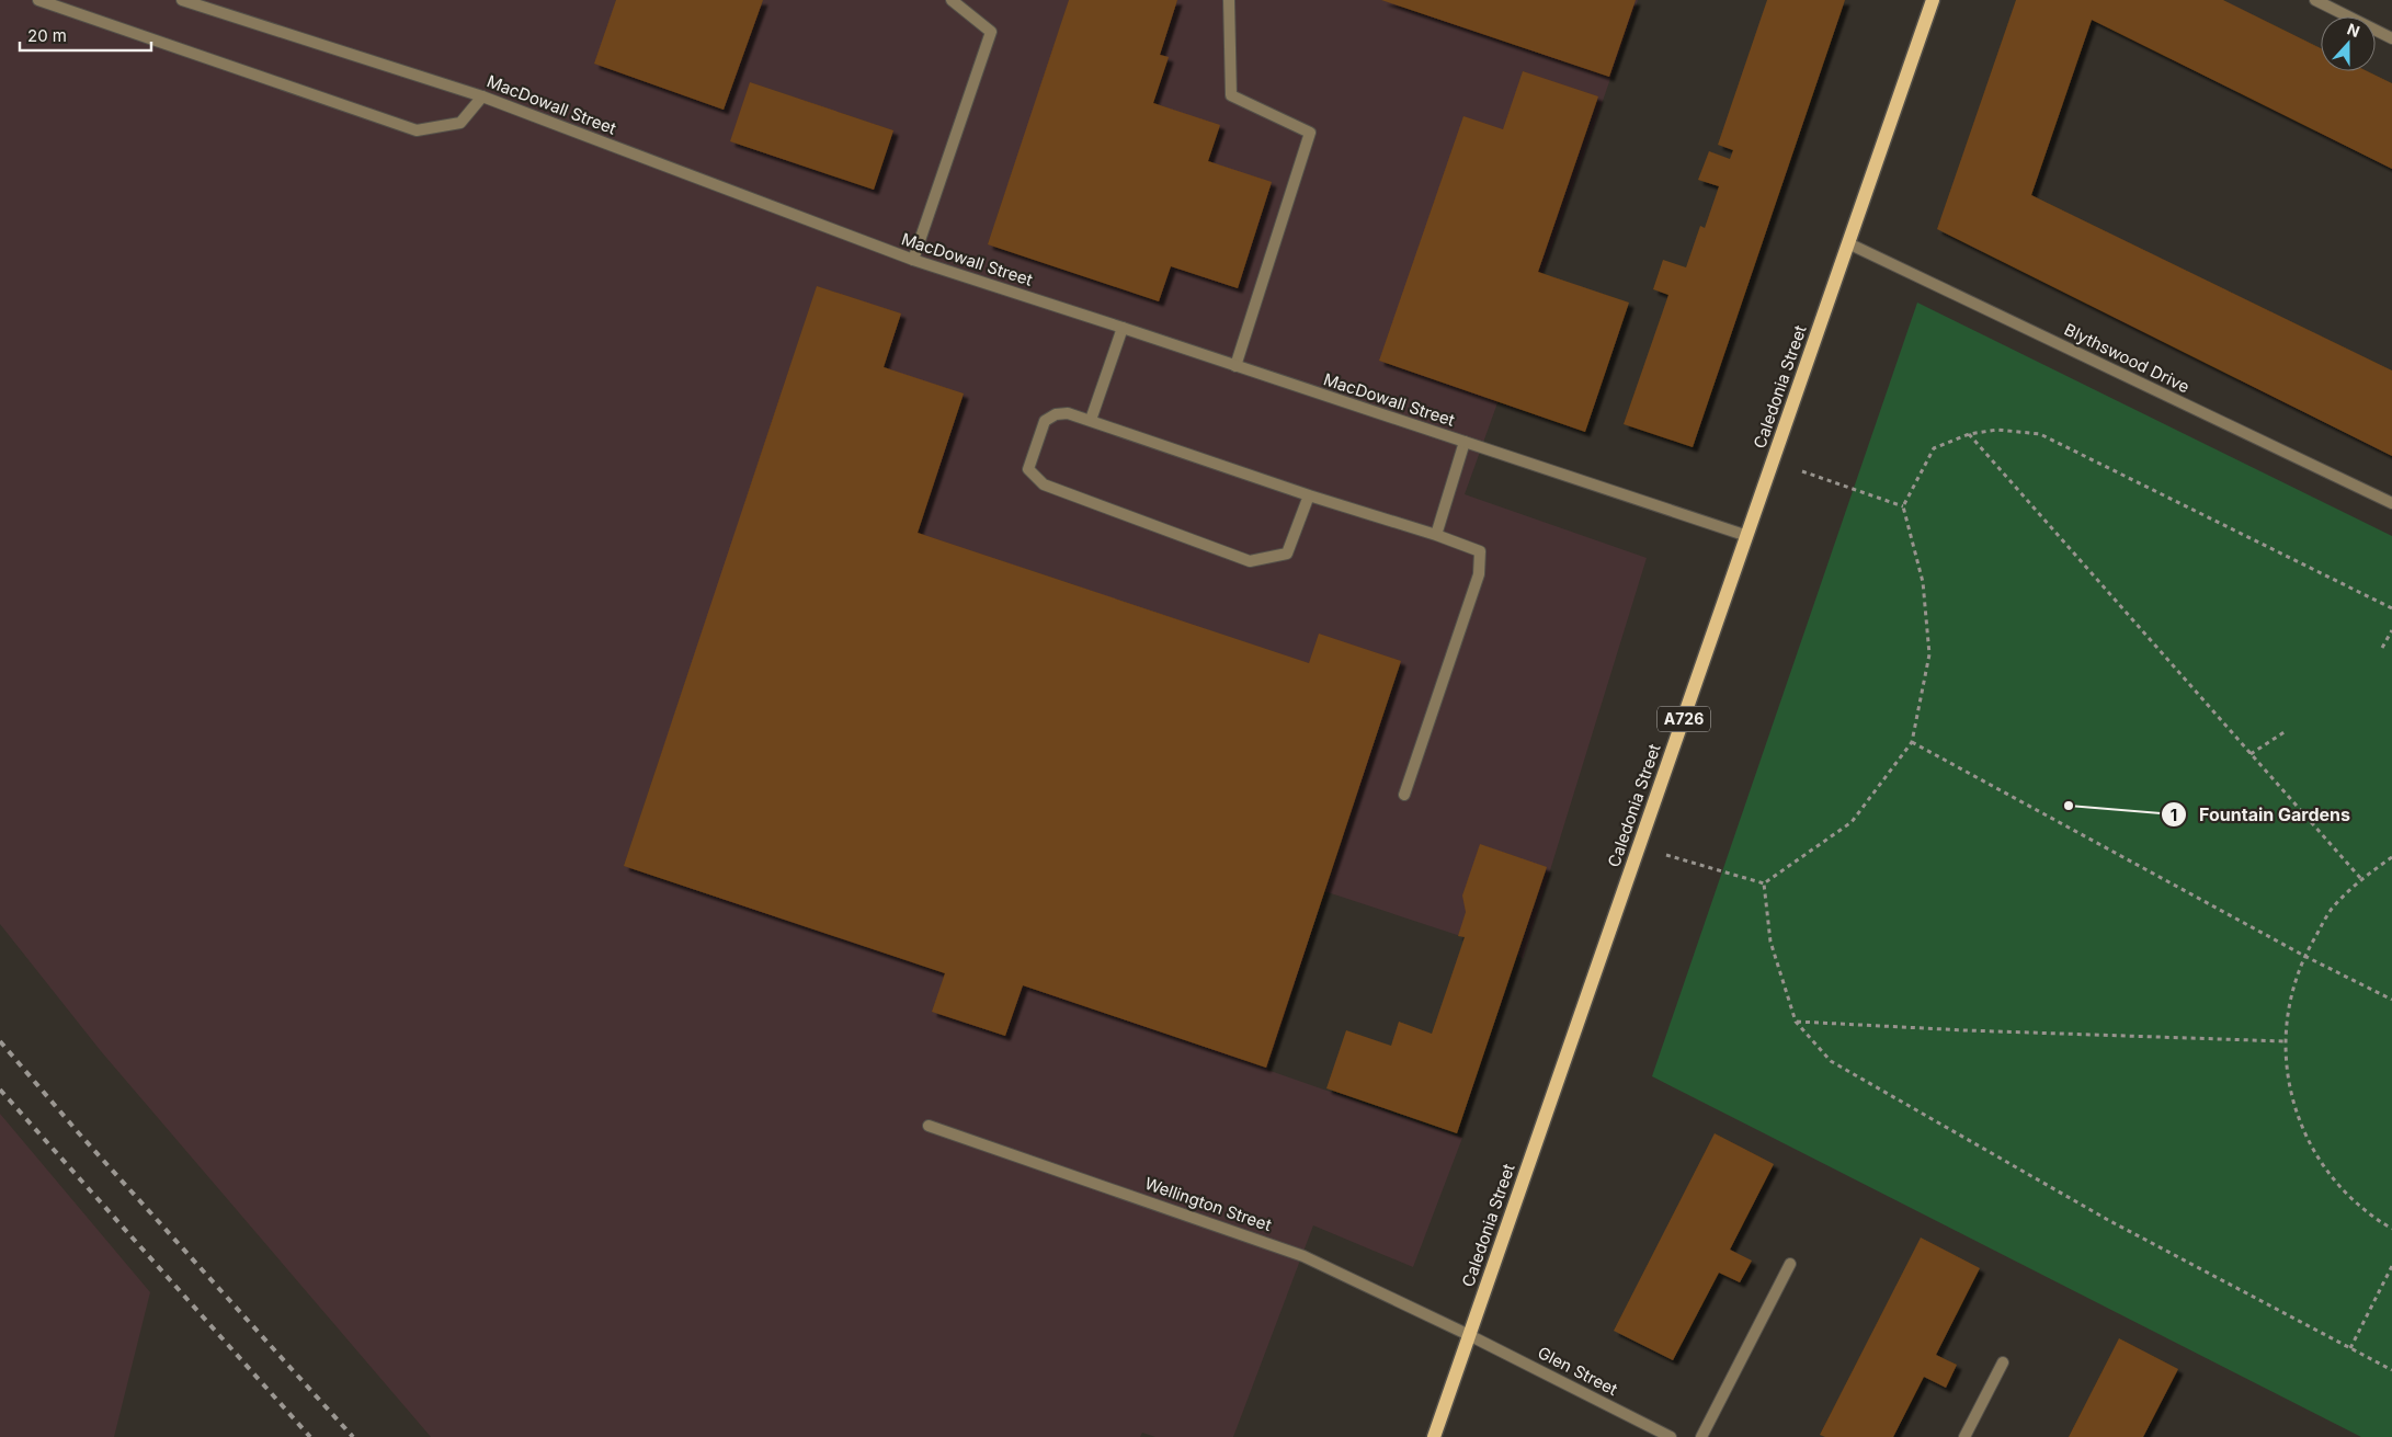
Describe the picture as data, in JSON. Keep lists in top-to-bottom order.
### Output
{
  "streets": {
    "main road": ["Caledonia Street", "A726"],
    "street": [
      "MacDowall Street",
      "Blythswood Drive",
      "Wellington Street",
      "Glen Street"
    ]
  },
  "crossings": [
    ["MacDowall Street", "Caledonia Street"],
    ["Blythswood Drive", "Caledonia Street"],
    ["Caledonia Street", "Wellington Street"],
    ["Caledonia Street", "Glen Street"],
    ["Wellington Street", "Glen Street"]
  ],
  "places": ["Fountain Gardens"],
  "scale_bar": "20 m",
  "north": "top"
}
